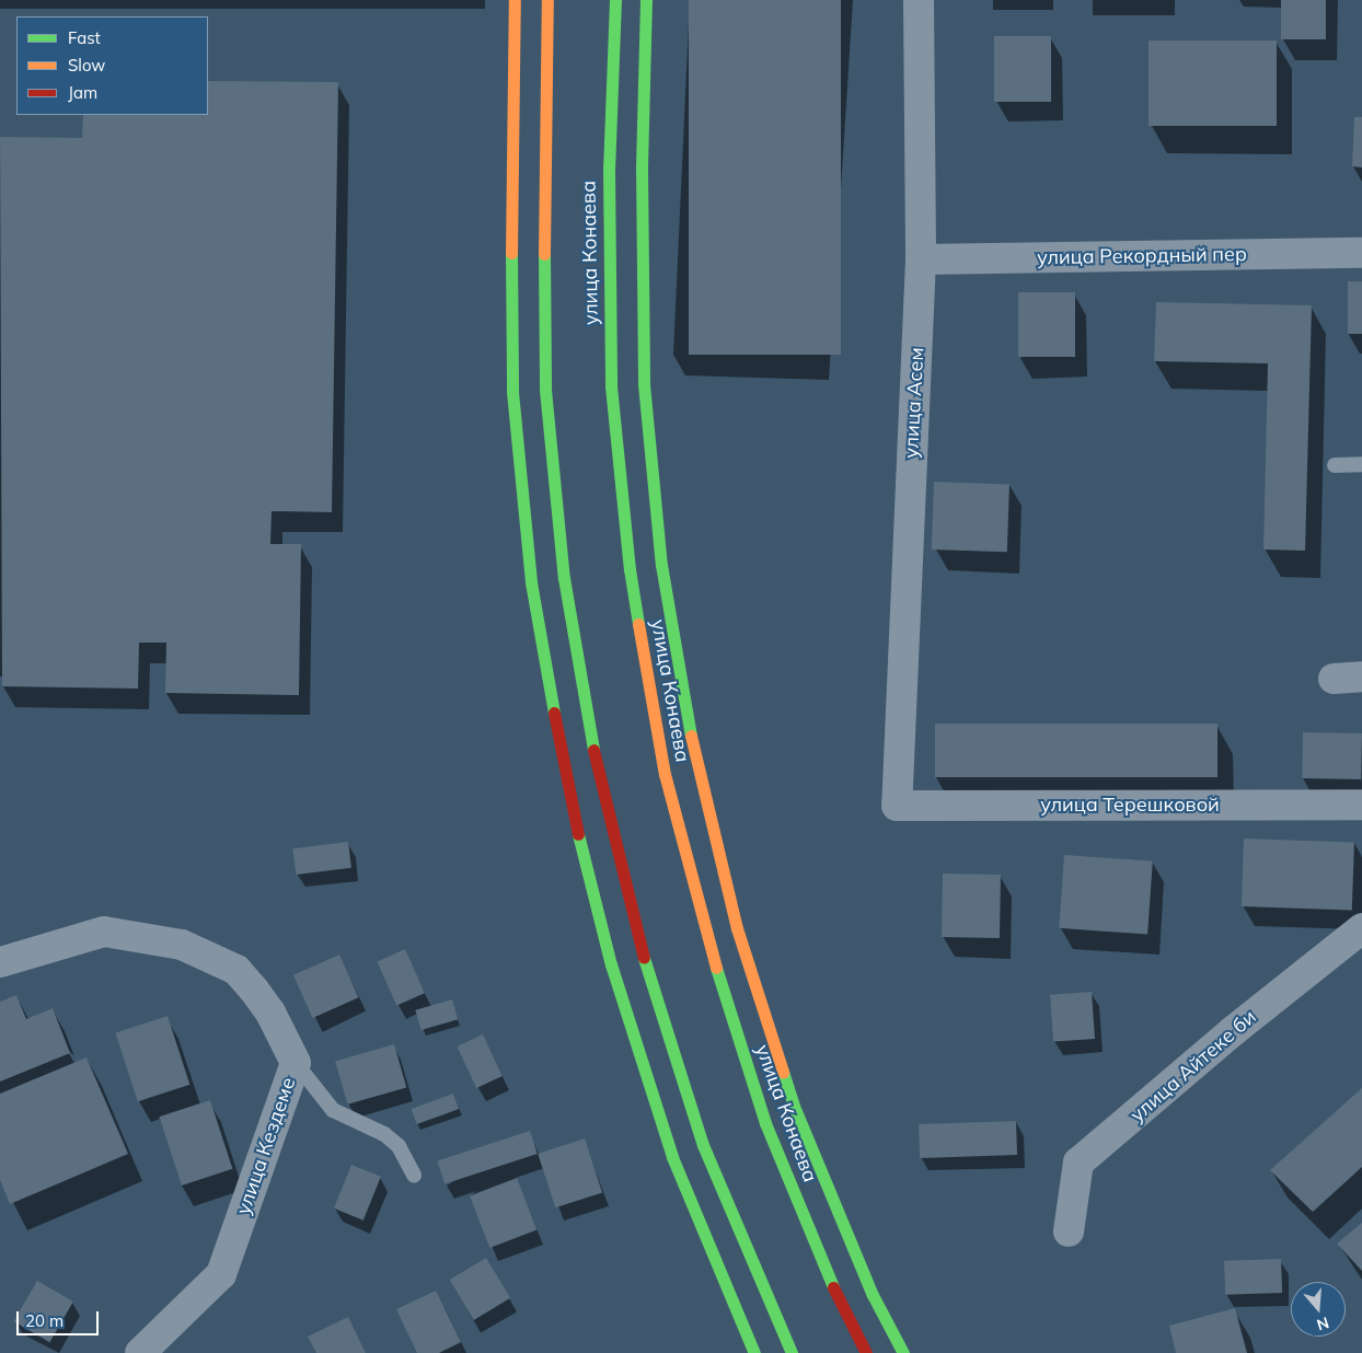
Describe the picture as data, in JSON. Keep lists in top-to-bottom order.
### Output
{
  "streets": {
    "main road": ["улица Конаева"],
    "street": [
      "улица Рекордный пер",
      "улица Асем",
      "улица Терешковой",
      "улица Айтеке би",
      "улица Кездеме"
    ]
  },
  "crossings": [
    ["улица Рекордный пер", "улица Асем"],
    ["улица Асем", "улица Терешковой"]
  ],
  "legend": ["Fast", "Slow", "Jam"],
  "scale_bar": "20 m",
  "north": "bottom"
}
